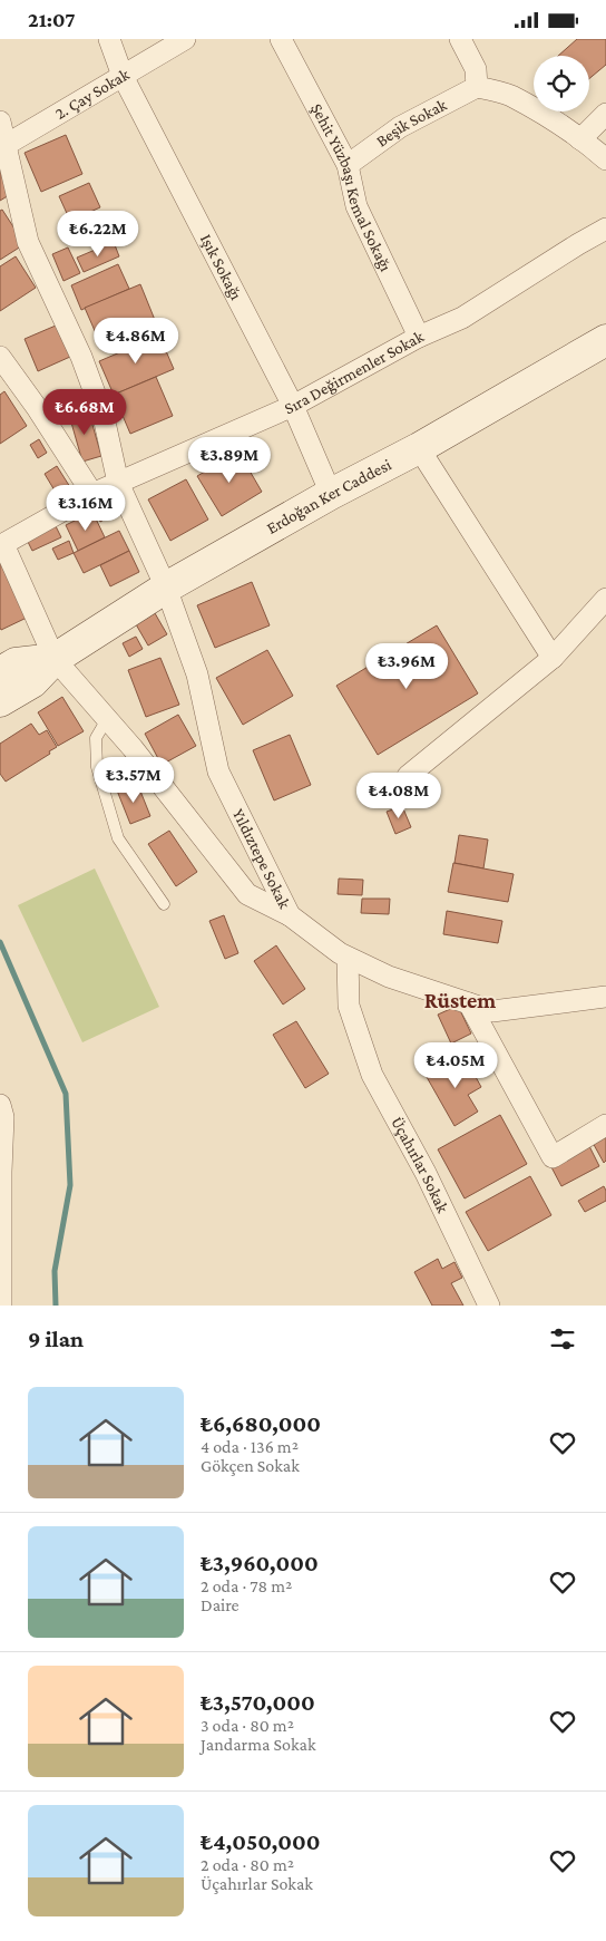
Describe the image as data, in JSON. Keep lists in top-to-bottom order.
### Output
{
  "streets": {
    "main road": ["Erdoğan Ker Caddesi"],
    "street": [
      "2. Çay Sokak",
      "Beşik Sokak",
      "Şehit Yüzbaşı Kemal Sokağı",
      "Işık Sokağı",
      "Sıra Değirmenler Sokak",
      "Yıldıztepe Sokak",
      "Üçahırlar Sokak"
    ]
  },
  "crossings": [
    ["2. Çay Sokak", "Işık Sokağı"],
    ["2. Çay Sokak", "Yıldıztepe Sokak"],
    ["Beşik Sokak", "Şehit Yüzbaşı Kemal Sokağı"],
    ["Şehit Yüzbaşı Kemal Sokağı", "Sıra Değirmenler Sokak"],
    ["Işık Sokağı", "Sıra Değirmenler Sokak"],
    ["Işık Sokağı", "Erdoğan Ker Caddesi"],
    ["Sıra Değirmenler Sokak", "Erdoğan Ker Caddesi"],
    ["Sıra Değirmenler Sokak", "Yıldıztepe Sokak"],
    ["Erdoğan Ker Caddesi", "Yıldıztepe Sokak"],
    ["Yıldıztepe Sokak", "Üçahırlar Sokak"]
  ],
  "districts": ["Rüstem"],
  "page": {
    "status": "21:07",
    "price": [
      "₺6.22M",
      "₺4.86M",
      "₺6.68M",
      "₺3.89M",
      "₺3.16M",
      "₺3.96M",
      "₺3.57M",
      "₺4.08M",
      "₺4.05M"
    ],
    "heading": "9 ilan",
    "list": [
      {
        "name": "₺6,680,000",
        "note": "4 oda · 136 m² · Gökçen Sokak"
      },
      {
        "name": "₺3,960,000",
        "note": "2 oda · 78 m² · Daire"
      },
      {
        "name": "₺3,570,000",
        "note": "3 oda · 80 m² · Jandarma Sokak"
      },
      {
        "name": "₺4,050,000",
        "note": "2 oda · 80 m² · Üçahırlar Sokak"
      }
    ]
  }
}
